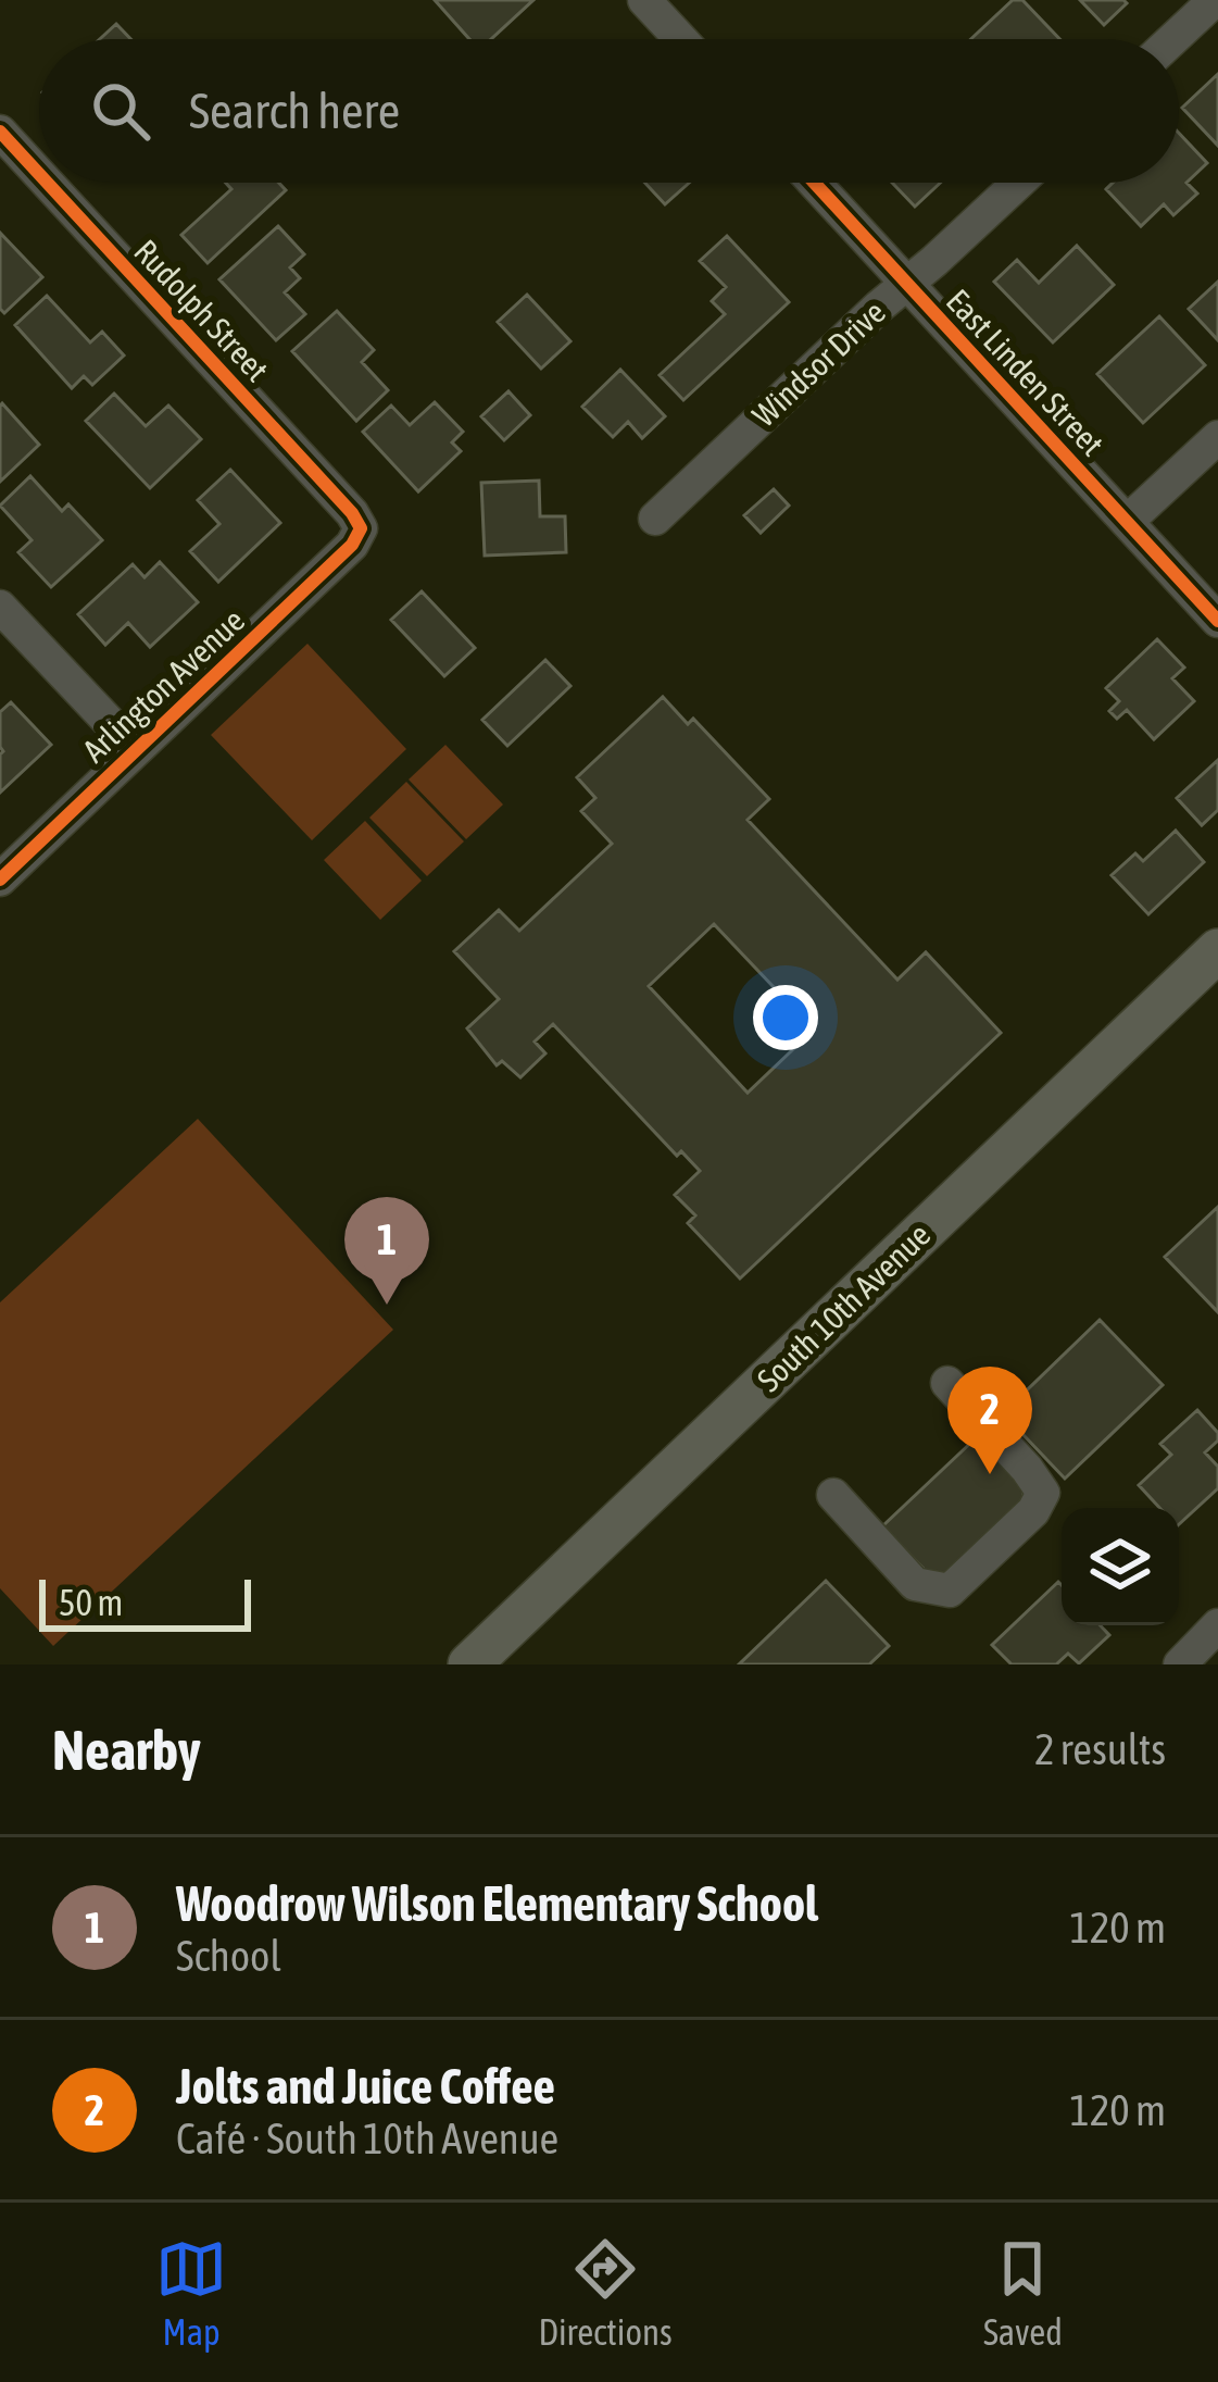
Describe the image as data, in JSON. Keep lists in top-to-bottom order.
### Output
{
  "streets": {
    "main road": ["South 10th Avenue"],
    "street": [
      "Rudolph Street",
      "Windsor Drive",
      "East Linden Street",
      "Arlington Avenue"
    ]
  },
  "crossings": [
    ["Rudolph Street", "Arlington Avenue"],
    ["Windsor Drive", "East Linden Street"]
  ],
  "scale_bar": "50 m",
  "page": {
    "search": "Search here",
    "pins": ["1", "2"],
    "scale": "50 m",
    "heading": ["Nearby", "2 results"],
    "list": [
      {
        "mark": "1",
        "name": "Woodrow Wilson Elementary School",
        "note": "School",
        "value": "120 m"
      },
      {
        "mark": "2",
        "name": "Jolts and Juice Coffee",
        "note": "Café · South 10th Avenue",
        "value": "120 m"
      }
    ],
    "nav": ["Map", "Directions", "Saved"]
  }
}
